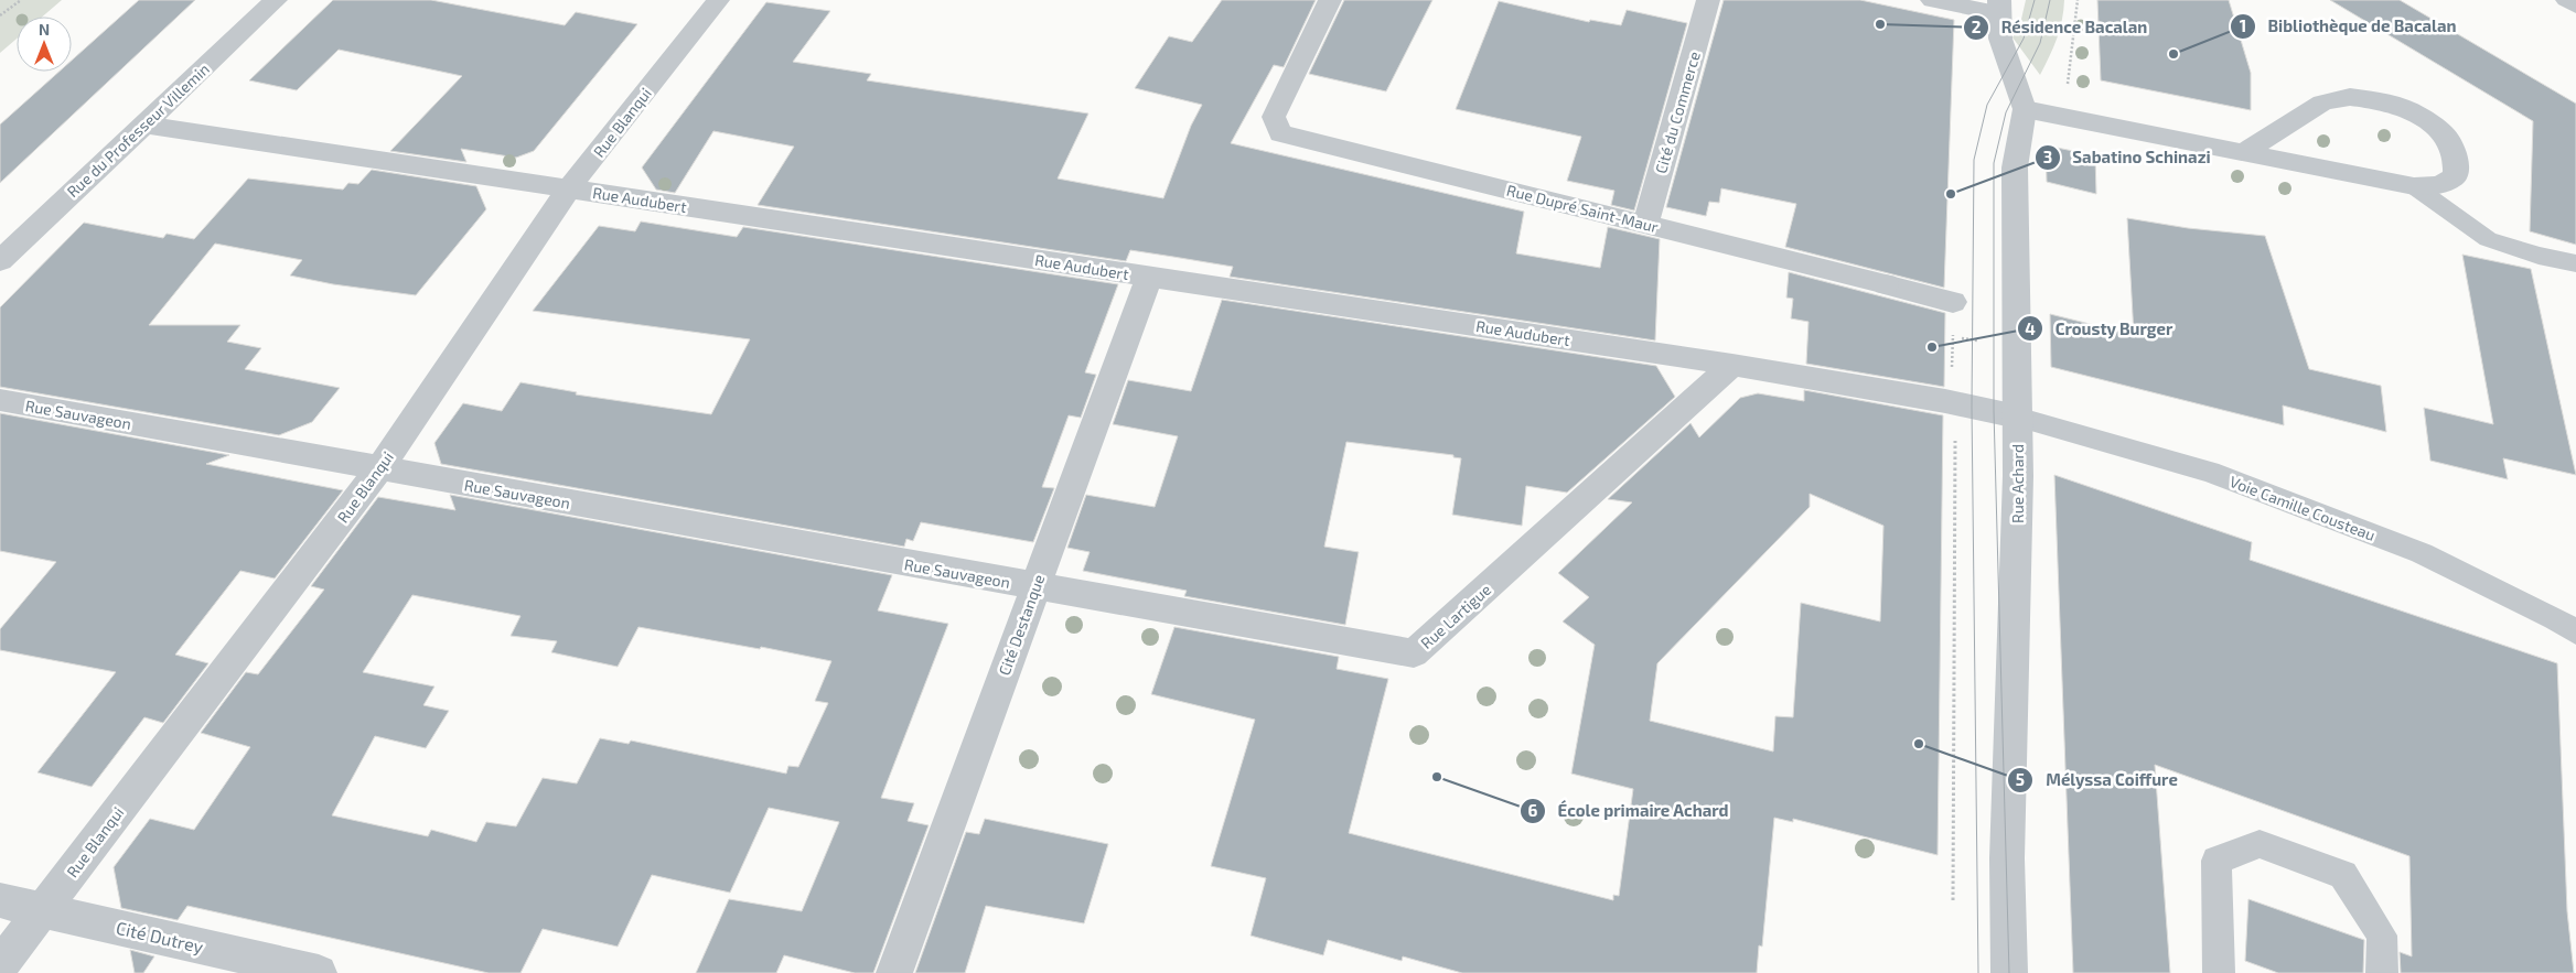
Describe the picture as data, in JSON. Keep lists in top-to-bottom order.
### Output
{
  "streets": {
    "street": [
      "Cité du Commerce",
      "Rue Blanqui",
      "Rue du Professeur Villemin",
      "Rue Audubert",
      "Rue Dupré Saint-Maur",
      "Rue Sauvageon",
      "Rue Achard",
      "Rue Lartigue",
      "Cité Destanque",
      "Cité Dutrey"
    ],
    "lane": ["Voie Camille Cousteau"]
  },
  "crossings": [
    ["Cité du Commerce", "Rue Dupré Saint-Maur"],
    ["Rue Blanqui", "Rue Audubert"],
    ["Rue Blanqui", "Rue Sauvageon"],
    ["Rue Blanqui", "Cité Dutrey"],
    ["Rue du Professeur Villemin", "Rue Audubert"],
    ["Rue Audubert", "Rue Achard"],
    ["Rue Audubert", "Voie Camille Cousteau"],
    ["Rue Audubert", "Rue Lartigue"],
    ["Rue Audubert", "Cité Destanque"],
    ["Rue Sauvageon", "Rue Lartigue"],
    ["Rue Sauvageon", "Cité Destanque"],
    ["Rue Achard", "Voie Camille Cousteau"],
    ["Rue Lartigue", "Cité Destanque"]
  ],
  "places": [
    "Résidence Bacalan",
    "Bibliothèque de Bacalan",
    "Sabatino Schinazi",
    "Crousty Burger",
    "Mélyssa Coiffure",
    "École primaire Achard"
  ],
  "north": "top"
}
